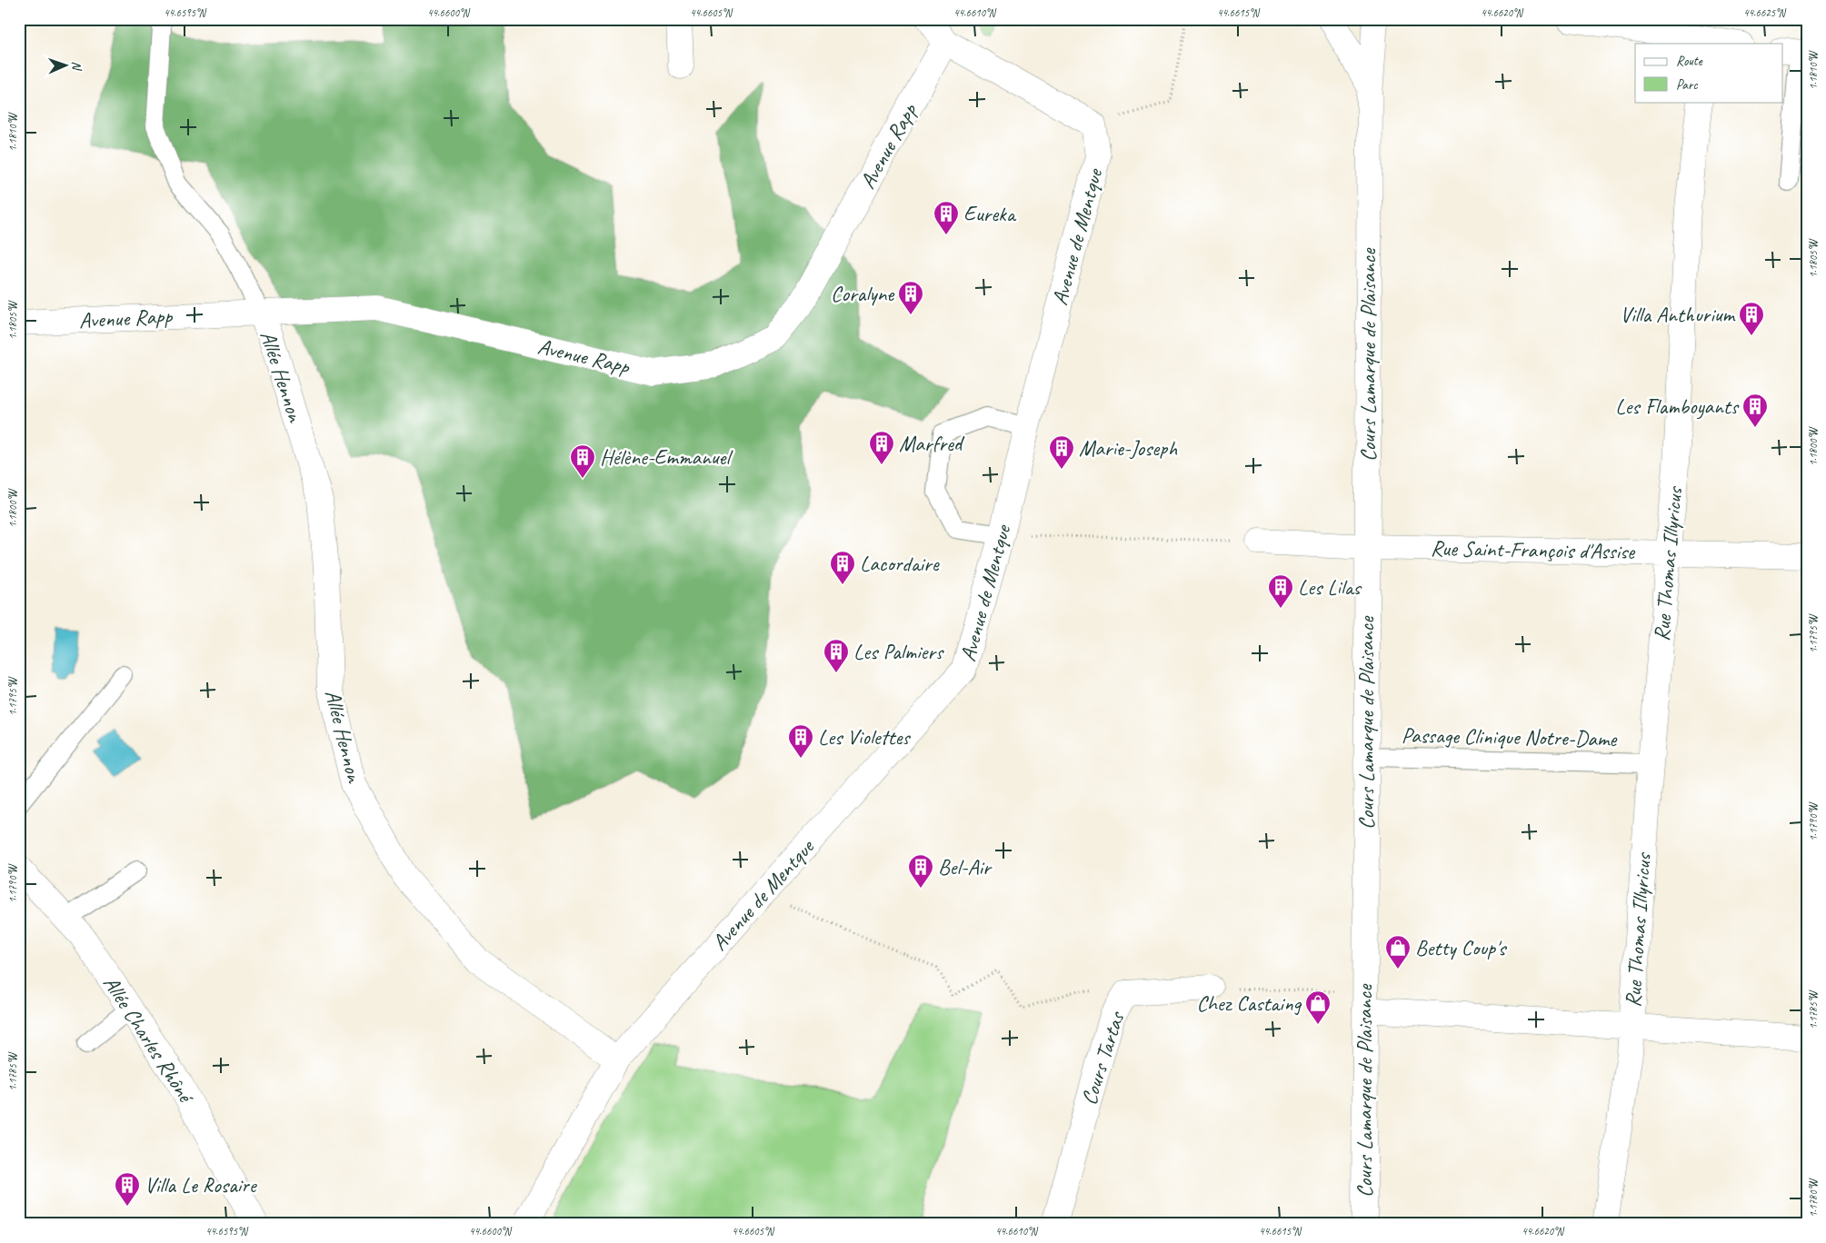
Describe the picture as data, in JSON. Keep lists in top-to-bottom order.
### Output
{
  "streets": {
    "street": [
      "Avenue Rapp",
      "Avenue de Mentque",
      "Cours Lamarque de Plaisance",
      "Allée Hennon",
      "Rue Saint-François d'Assise",
      "Rue Thomas Illyricus",
      "Allée Charles Rhôné",
      "Cours Tartas"
    ],
    "lane": ["Passage Clinique Notre-Dame"]
  },
  "crossings": [
    ["Avenue Rapp", "Allée Hennon"],
    ["Avenue de Mentque", "Allée Hennon"],
    ["Cours Lamarque de Plaisance", "Rue Saint-François d'Assise"],
    ["Cours Lamarque de Plaisance", "Passage Clinique Notre-Dame"],
    ["Rue Saint-François d'Assise", "Rue Thomas Illyricus"],
    ["Rue Thomas Illyricus", "Passage Clinique Notre-Dame"]
  ],
  "places": {
    "building": [
      "Eureka",
      "Coralyne",
      "Villa Anthurium",
      "Les Flamboyants",
      "Marfred",
      "Marie-Joseph",
      "Hélène-Emmanuel",
      "Lacordaire",
      "Les Lilas",
      "Les Palmiers",
      "Les Violettes",
      "Bel-Air",
      "Villa Le Rosaire"
    ],
    "shop": ["Betty Coup's", "Chez Castaing"]
  },
  "legend": ["Route", "Parc"],
  "north": "right",
  "coordinates": [
    "44.6595°N",
    "44.6600°N",
    "44.6605°N",
    "44.6610°N",
    "44.6615°N",
    "44.6620°N",
    "44.6625°N",
    "1.1810°W",
    "1.1805°W",
    "1.1800°W",
    "1.1795°W",
    "1.1790°W",
    "1.1785°W",
    "1.1780°W"
  ]
}
